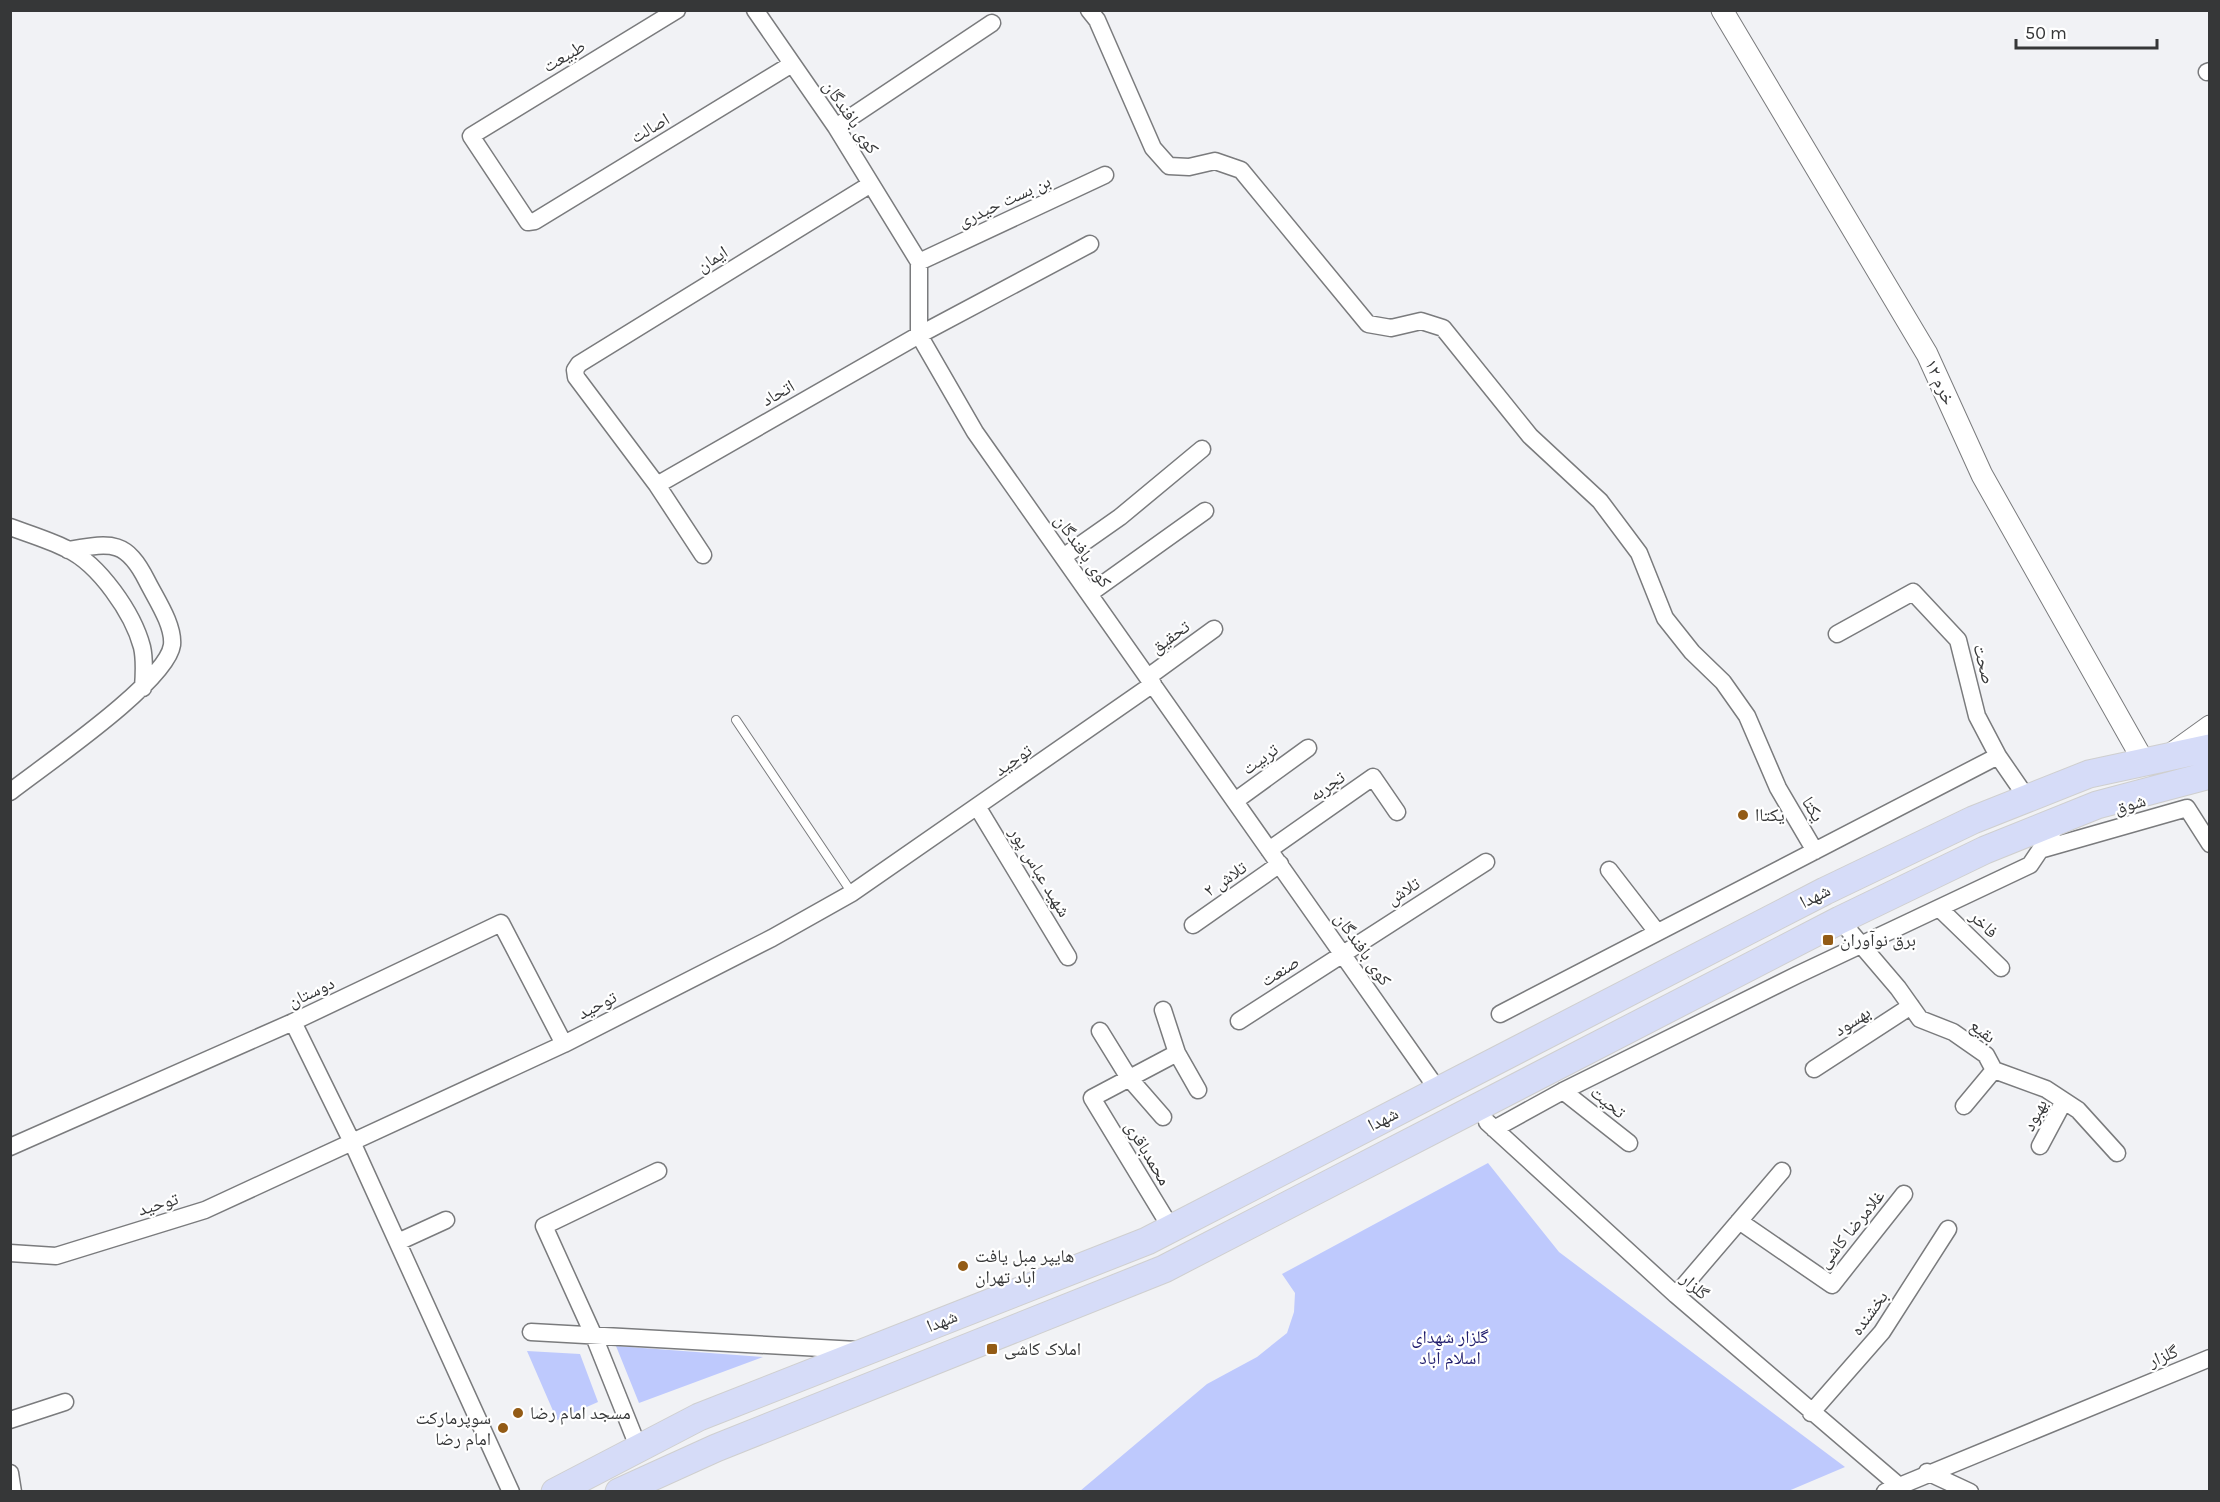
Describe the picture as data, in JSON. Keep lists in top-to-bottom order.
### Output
{
  "streets": {
    "main road": ["شهدا"],
    "street": [
      "طبیعت",
      "کوی بافندگان",
      "اصالت",
      "بن بست حیدری",
      "ایمان",
      "خرم ۱۲",
      "اتحاد",
      "تحقیق",
      "صحت",
      "تربیت",
      "توحید",
      "تجربه",
      "شوق",
      "یکتا",
      "شهید عباس پور",
      "تلاش ۲",
      "تلاش",
      "فاخر",
      "صنعت",
      "دوستان",
      "بهسود",
      "بقیع",
      "تحیت",
      "بهبود",
      "محمدباقری",
      "غلامرضا کاشی",
      "گلزار",
      "بخشنده"
    ]
  },
  "crossings": [
    ["طبیعت", "اصالت"],
    ["کوی بافندگان", "اصالت"],
    ["کوی بافندگان", "بن بست حیدری"],
    ["کوی بافندگان", "ایمان"],
    ["کوی بافندگان", "اتحاد"],
    ["کوی بافندگان", "تحقیق"],
    ["کوی بافندگان", "تربیت"],
    ["کوی بافندگان", "توحید"],
    ["کوی بافندگان", "تجربه"],
    ["کوی بافندگان", "تلاش ۲"],
    ["کوی بافندگان", "تلاش"],
    ["کوی بافندگان", "شهدا"],
    ["کوی بافندگان", "صنعت"],
    ["ایمان", "اتحاد"],
    ["خرم ۱۲", "شهدا"],
    ["تحقیق", "توحید"],
    ["صحت", "شهدا"],
    ["توحید", "شهید عباس پور"],
    ["توحید", "دوستان"],
    ["تلاش", "صنعت"],
    ["شهدا", "بقیع"],
    ["شهدا", "محمدباقری"],
    ["شهدا", "گلزار"],
    ["بهسود", "بقیع"],
    ["بقیع", "بهبود"],
    ["گلزار", "بخشنده"]
  ],
  "parks": ["گلزار شهدای اسلام آباد"],
  "places": {
    "other": [
      "یکتاا",
      "هایپر مبل یافت آباد تهران",
      "مسجد امام رضا",
      "سوپرمارکت امام رضا"
    ],
    "transit": ["برق نوآوران", "املاک کاشی"]
  },
  "scale_bar": "50 m"
}
